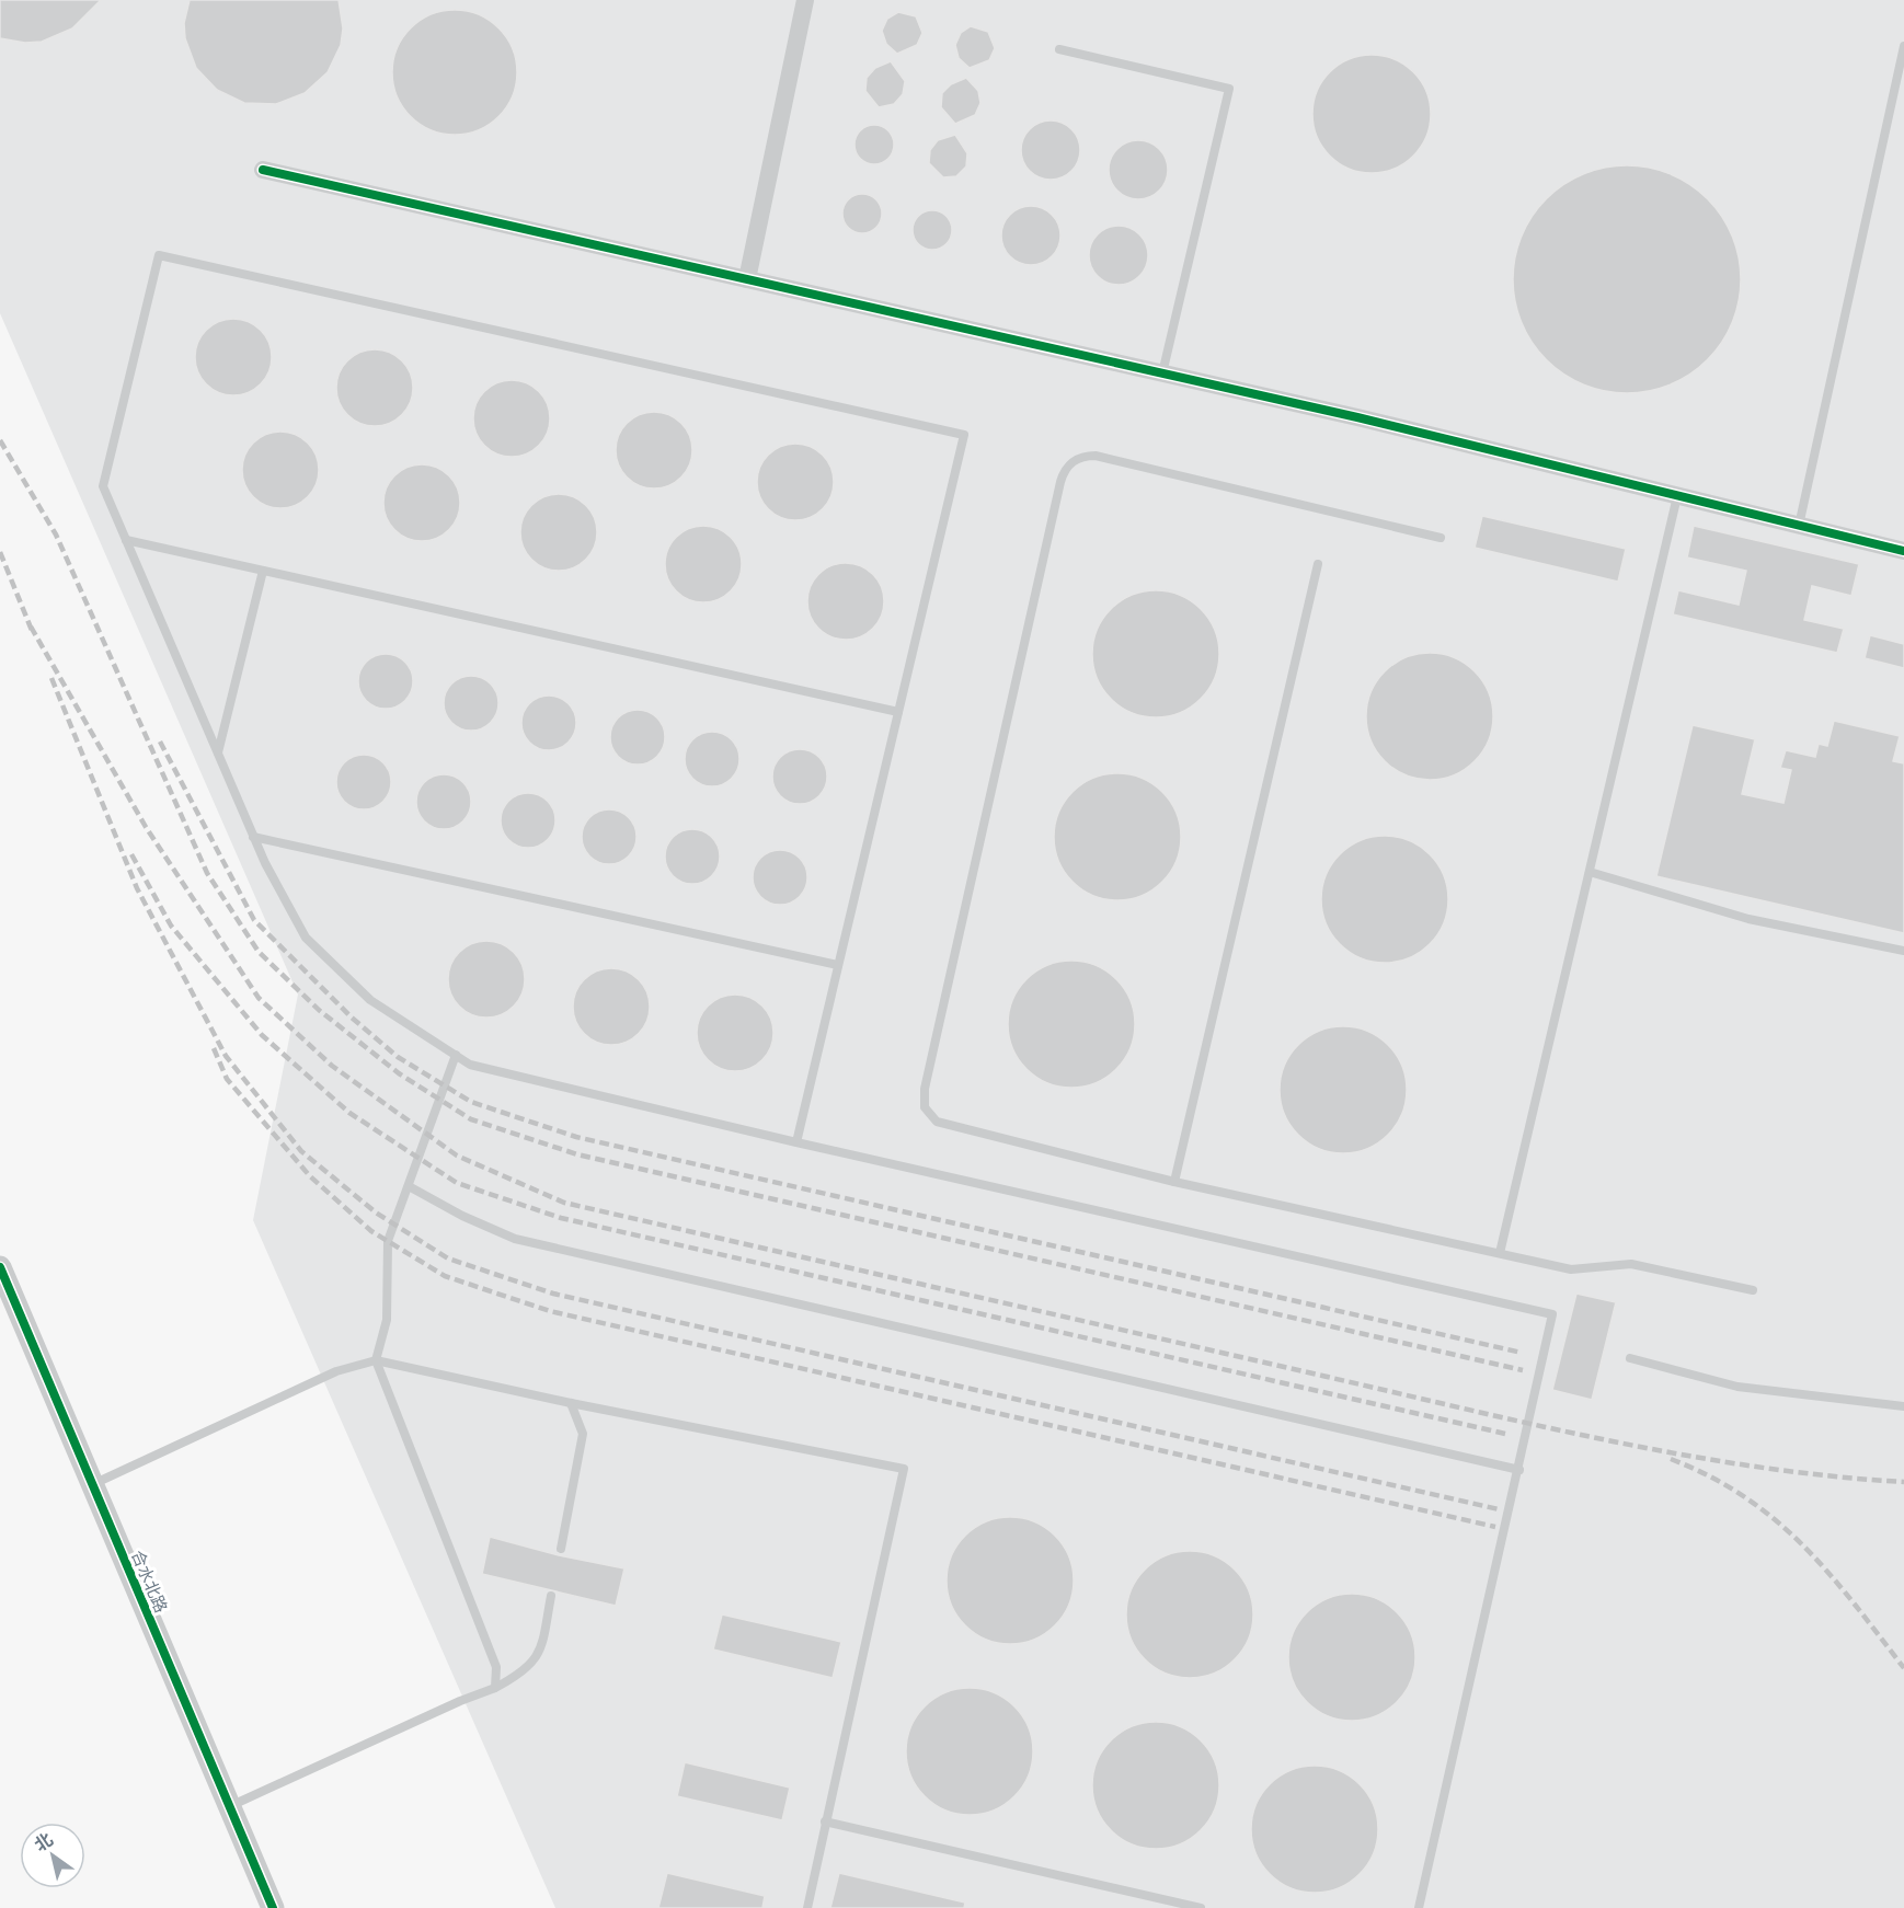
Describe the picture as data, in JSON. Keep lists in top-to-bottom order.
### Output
{
  "streets": {
    "street": ["合水北路"]
  },
  "north": "top left"
}
